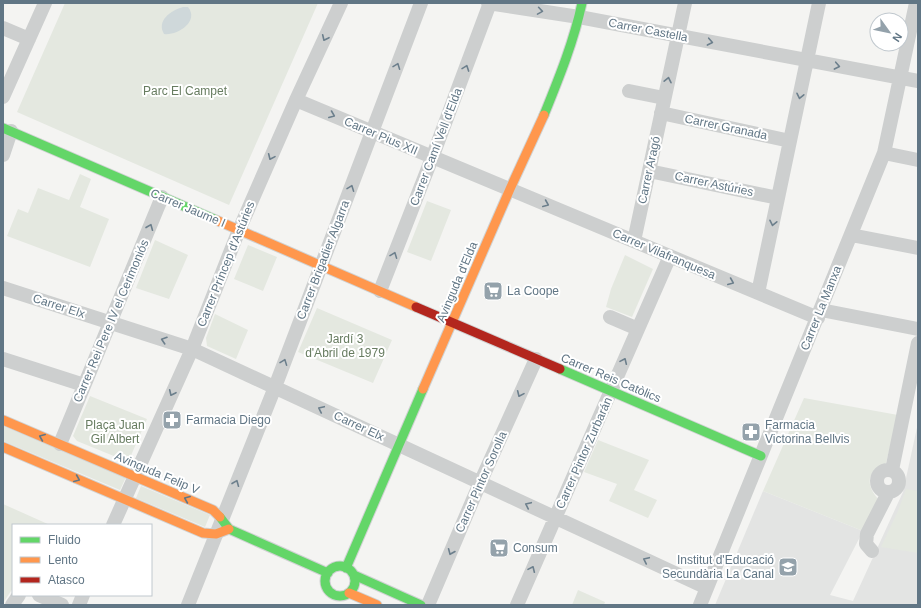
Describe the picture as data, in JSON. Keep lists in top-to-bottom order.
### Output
{
  "streets": {
    "street": [
      "Carrer Castella",
      "Carrer Granada",
      "Carrer Pius XII",
      "Carrer Camí Vell d'Elda",
      "Carrer Aragó",
      "Carrer Astúries",
      "Carrer Jaume I",
      "Carrer Vilafranquesa",
      "Carrer Brigadier Algarra",
      "Carrer Príncep d'Astúries",
      "Avinguda d'Elda",
      "Carrer Elx",
      "Carrer La Manxa",
      "Carrer Rei Pere IV el Cerimoniós",
      "Carrer Reis Catòlics",
      "Carrer Pintor Zurbarán",
      "Avinguda Felip V",
      "Carrer Pintor Sorolla"
    ]
  },
  "crossings": [
    ["Carrer Castella", "Carrer Camí Vell d'Elda"],
    ["Carrer Castella", "Carrer Aragó"],
    ["Carrer Castella", "Avinguda d'Elda"],
    ["Carrer Castella", "Carrer La Manxa"],
    ["Carrer Granada", "Carrer Aragó"],
    ["Carrer Pius XII", "Carrer Camí Vell d'Elda"],
    ["Carrer Pius XII", "Carrer Vilafranquesa"],
    ["Carrer Pius XII", "Carrer Brigadier Algarra"],
    ["Carrer Pius XII", "Carrer Príncep d'Astúries"],
    ["Carrer Pius XII", "Avinguda d'Elda"],
    ["Carrer Camí Vell d'Elda", "Carrer Jaume I"],
    ["Carrer Aragó", "Carrer Astúries"],
    ["Carrer Aragó", "Carrer Vilafranquesa"],
    ["Carrer Jaume I", "Carrer Brigadier Algarra"],
    ["Carrer Jaume I", "Carrer Príncep d'Astúries"],
    ["Carrer Jaume I", "Avinguda d'Elda"],
    ["Carrer Jaume I", "Carrer Rei Pere IV el Cerimoniós"],
    ["Carrer Jaume I", "Carrer Reis Catòlics"],
    ["Carrer Vilafranquesa", "Avinguda d'Elda"],
    ["Carrer Vilafranquesa", "Carrer La Manxa"],
    ["Carrer Vilafranquesa", "Carrer Pintor Zurbarán"],
    ["Carrer Brigadier Algarra", "Carrer Elx"],
    ["Carrer Brigadier Algarra", "Avinguda Felip V"],
    ["Carrer Príncep d'Astúries", "Carrer Elx"],
    ["Carrer Príncep d'Astúries", "Avinguda Felip V"],
    ["Avinguda d'Elda", "Carrer Elx"],
    ["Avinguda d'Elda", "Carrer Reis Catòlics"],
    ["Avinguda d'Elda", "Avinguda Felip V"],
    ["Carrer Elx", "Carrer La Manxa"],
    ["Carrer Elx", "Carrer Rei Pere IV el Cerimoniós"],
    ["Carrer Elx", "Carrer Pintor Zurbarán"],
    ["Carrer Elx", "Carrer Pintor Sorolla"],
    ["Carrer La Manxa", "Carrer Reis Catòlics"],
    ["Carrer Rei Pere IV el Cerimoniós", "Avinguda Felip V"],
    ["Carrer Reis Catòlics", "Carrer Pintor Zurbarán"],
    ["Carrer Reis Catòlics", "Carrer Pintor Sorolla"]
  ],
  "one_way": [
    "Carrer Castella",
    "Carrer Pius XII",
    "Carrer Camí Vell d'Elda",
    "Carrer Vilafranquesa",
    "Carrer Brigadier Algarra",
    "Carrer Príncep d'Astúries",
    "Carrer Elx",
    "Carrer Rei Pere IV el Cerimoniós",
    "Carrer Pintor Zurbarán",
    "Carrer Pintor Sorolla"
  ],
  "parks": ["Parc El Campet", "Jardí 3 d'Abril de 1979", "Plaça Juan Gil Albert"],
  "places": {
    "supermarket": ["La Coope", "Consum"],
    "pharmacy": ["Farmacia Diego", "Farmacia Victorina Bellvis"],
    "school or university": ["Institut d'Educació Secundària La Canal"]
  },
  "legend": ["Fluido", "Lento", "Atasco"],
  "north": "bottom right"
}
